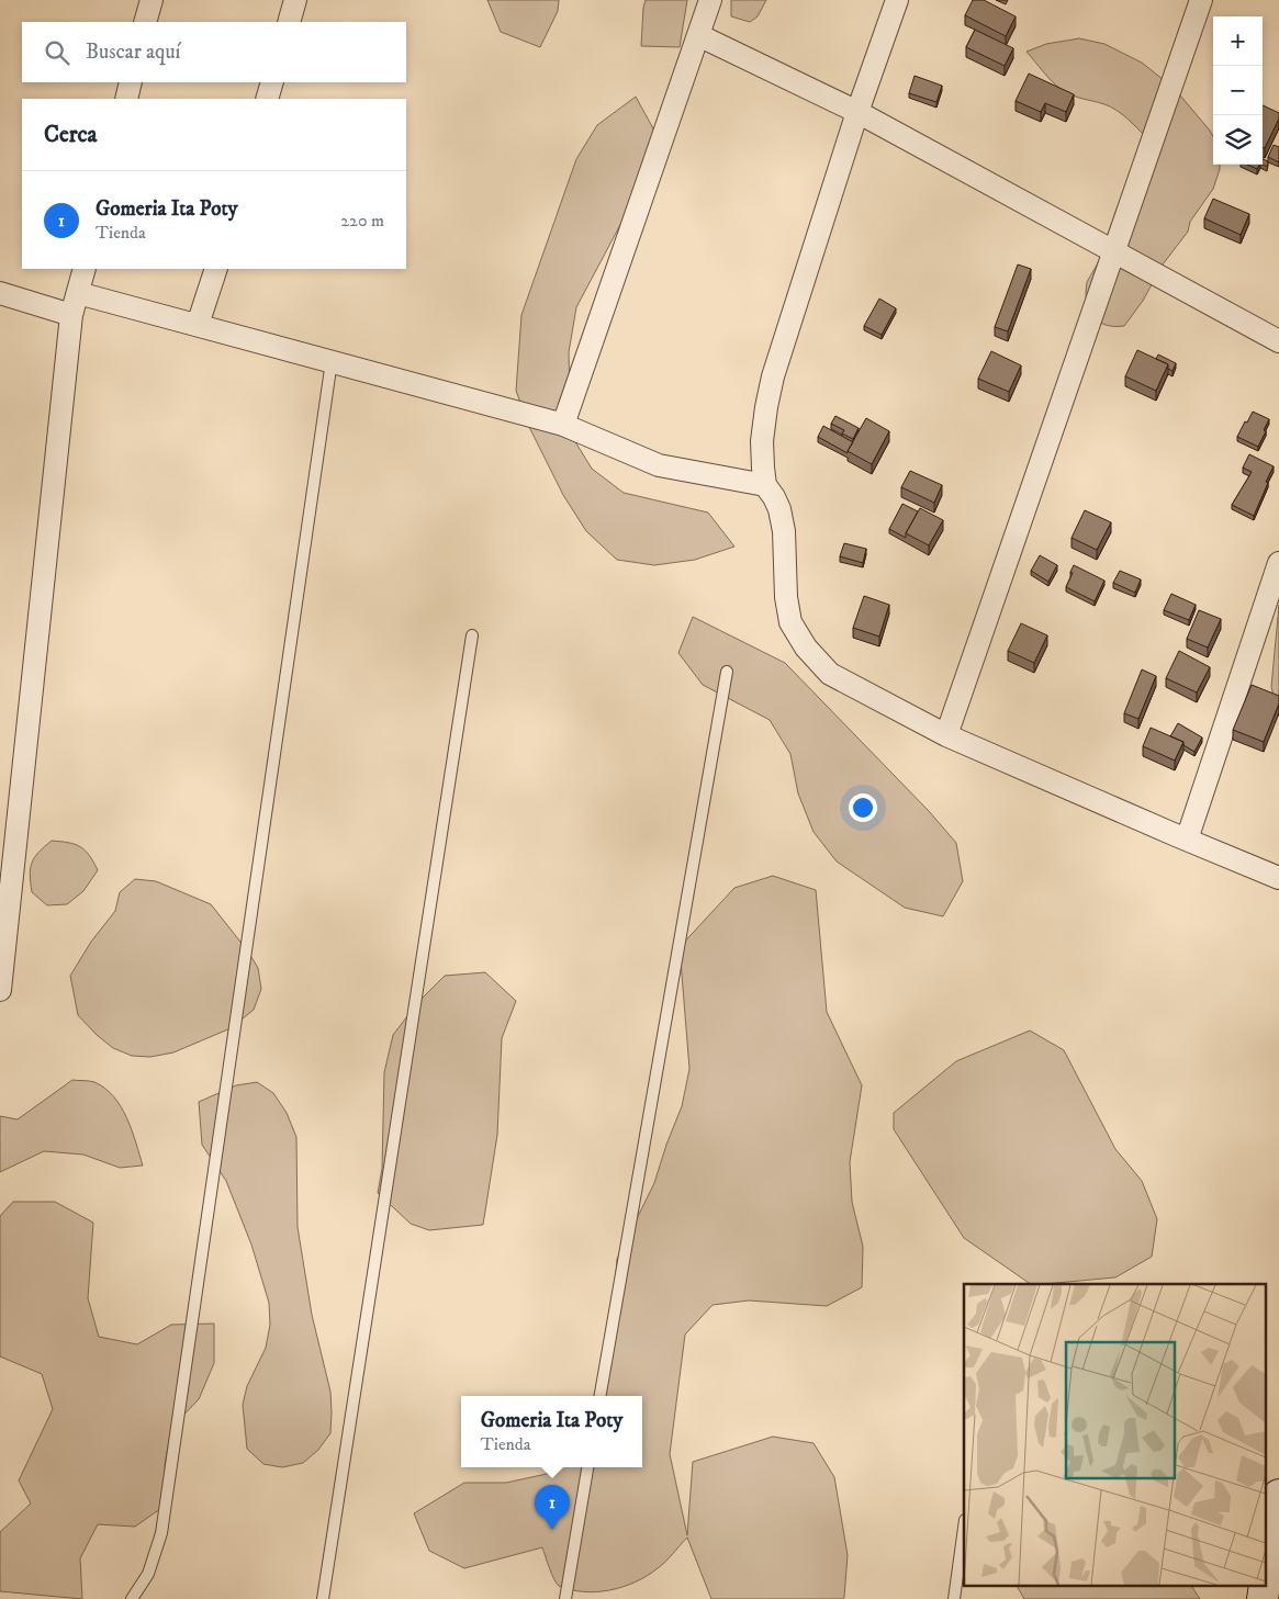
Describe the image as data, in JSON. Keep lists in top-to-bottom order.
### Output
{
  "page": {
    "map_buttons": ["+", "−"],
    "search": "Buscar aquí",
    "heading": "Cerca",
    "list": [
      {
        "mark": "1",
        "name": "Gomeria Ita Poty",
        "note": "Tienda",
        "value": "220 m"
      }
    ],
    "popup": ["Gomeria Ita Poty", "Tienda"],
    "pins": "1"
  }
}
